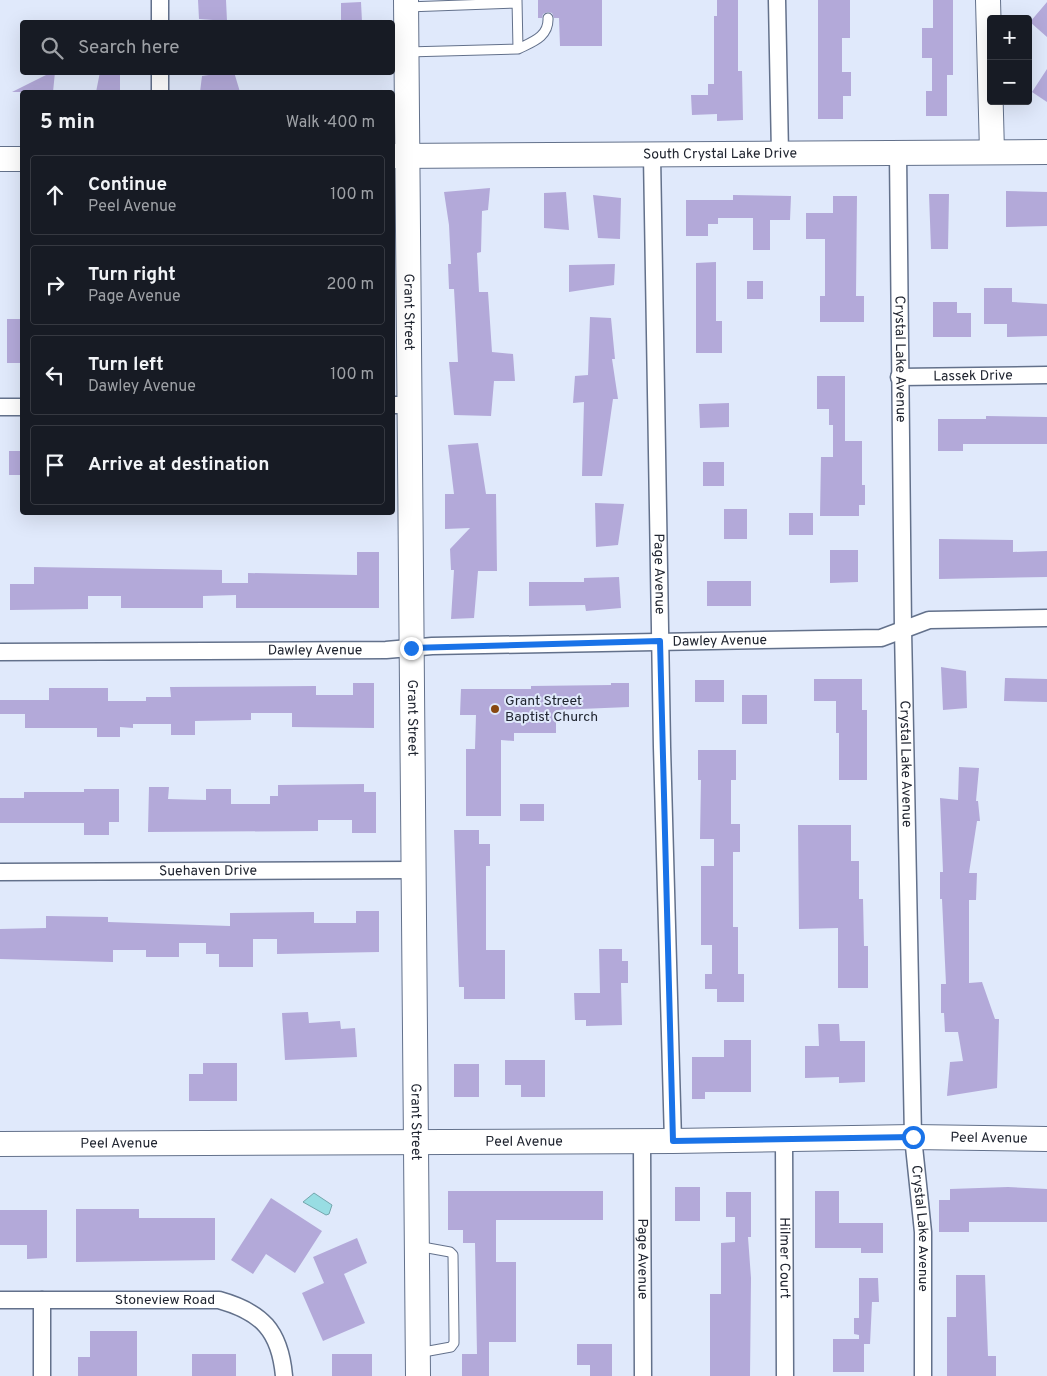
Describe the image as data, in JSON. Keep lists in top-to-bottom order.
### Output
{
  "streets": {
    "street": [
      "South Crystal Lake Drive",
      "Grant Street",
      "Crystal Lake Avenue",
      "Lassek Drive",
      "Page Avenue",
      "Dawley Avenue",
      "Suehaven Drive",
      "Peel Avenue",
      "Hilmer Court",
      "Stoneview Road"
    ]
  },
  "crossings": [
    ["South Crystal Lake Drive", "Grant Street"],
    ["South Crystal Lake Drive", "Crystal Lake Avenue"],
    ["South Crystal Lake Drive", "Page Avenue"],
    ["Grant Street", "Dawley Avenue"],
    ["Grant Street", "Suehaven Drive"],
    ["Grant Street", "Peel Avenue"],
    ["Crystal Lake Avenue", "Lassek Drive"],
    ["Crystal Lake Avenue", "Dawley Avenue"],
    ["Crystal Lake Avenue", "Peel Avenue"],
    ["Page Avenue", "Dawley Avenue"],
    ["Page Avenue", "Peel Avenue"],
    ["Peel Avenue", "Hilmer Court"]
  ],
  "places": ["Grant Street Baptist Church"],
  "page": {
    "map_buttons": ["+", "−"],
    "search": "Search here",
    "heading": ["5 min", "Walk · 400 m"],
    "list": [
      ["Continue", "Peel Avenue", "100 m"],
      ["Turn right", "Page Avenue", "200 m"],
      ["Turn left", "Dawley Avenue", "100 m"],
      "Arrive at destination"
    ]
  }
}
